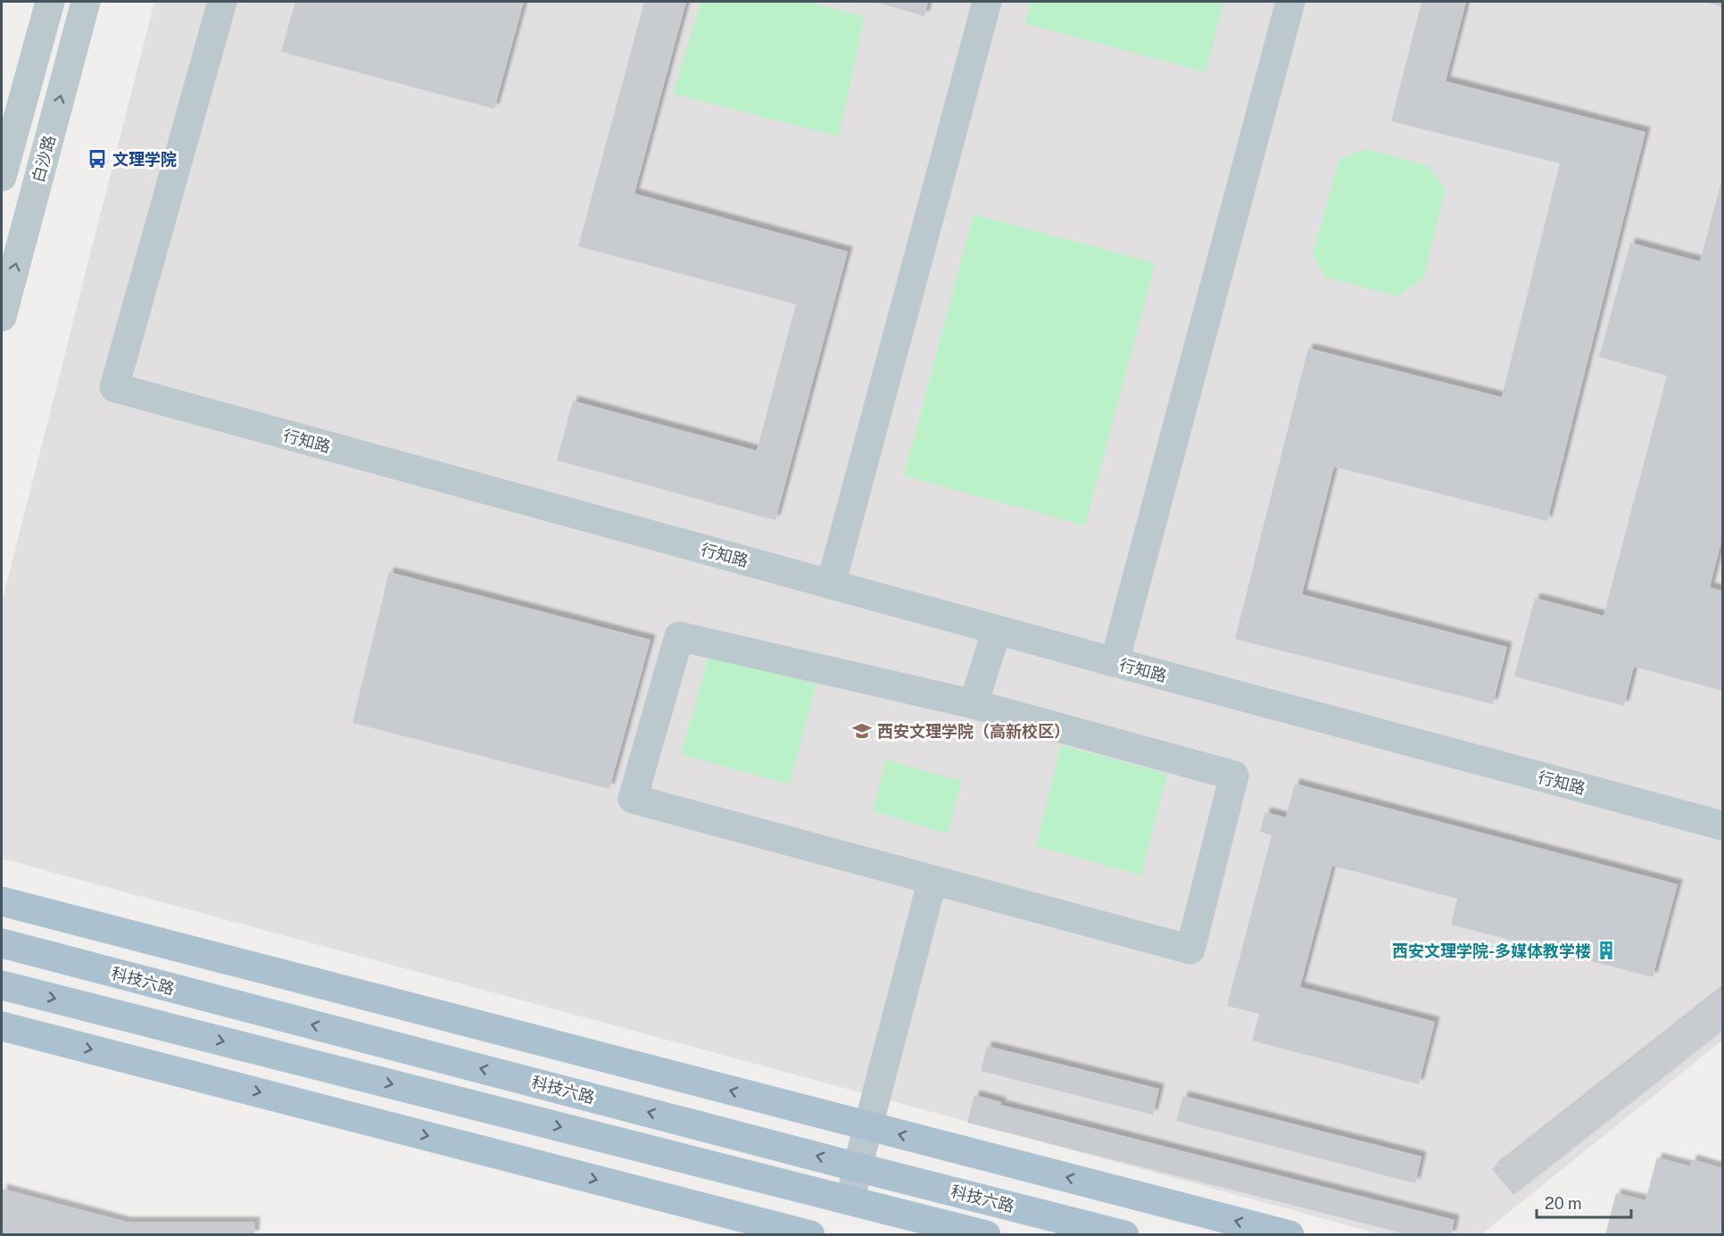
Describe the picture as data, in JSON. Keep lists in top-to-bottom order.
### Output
{
  "streets": {
    "main road": ["科技六路"],
    "street": ["白沙路", "行知路"]
  },
  "places": {
    "bus stop": ["文理学院"],
    "school or university": ["西安文理学院（高新校区）"],
    "building": ["西安文理学院-多媒体教学楼"]
  },
  "scale_bar": "20 m"
}
